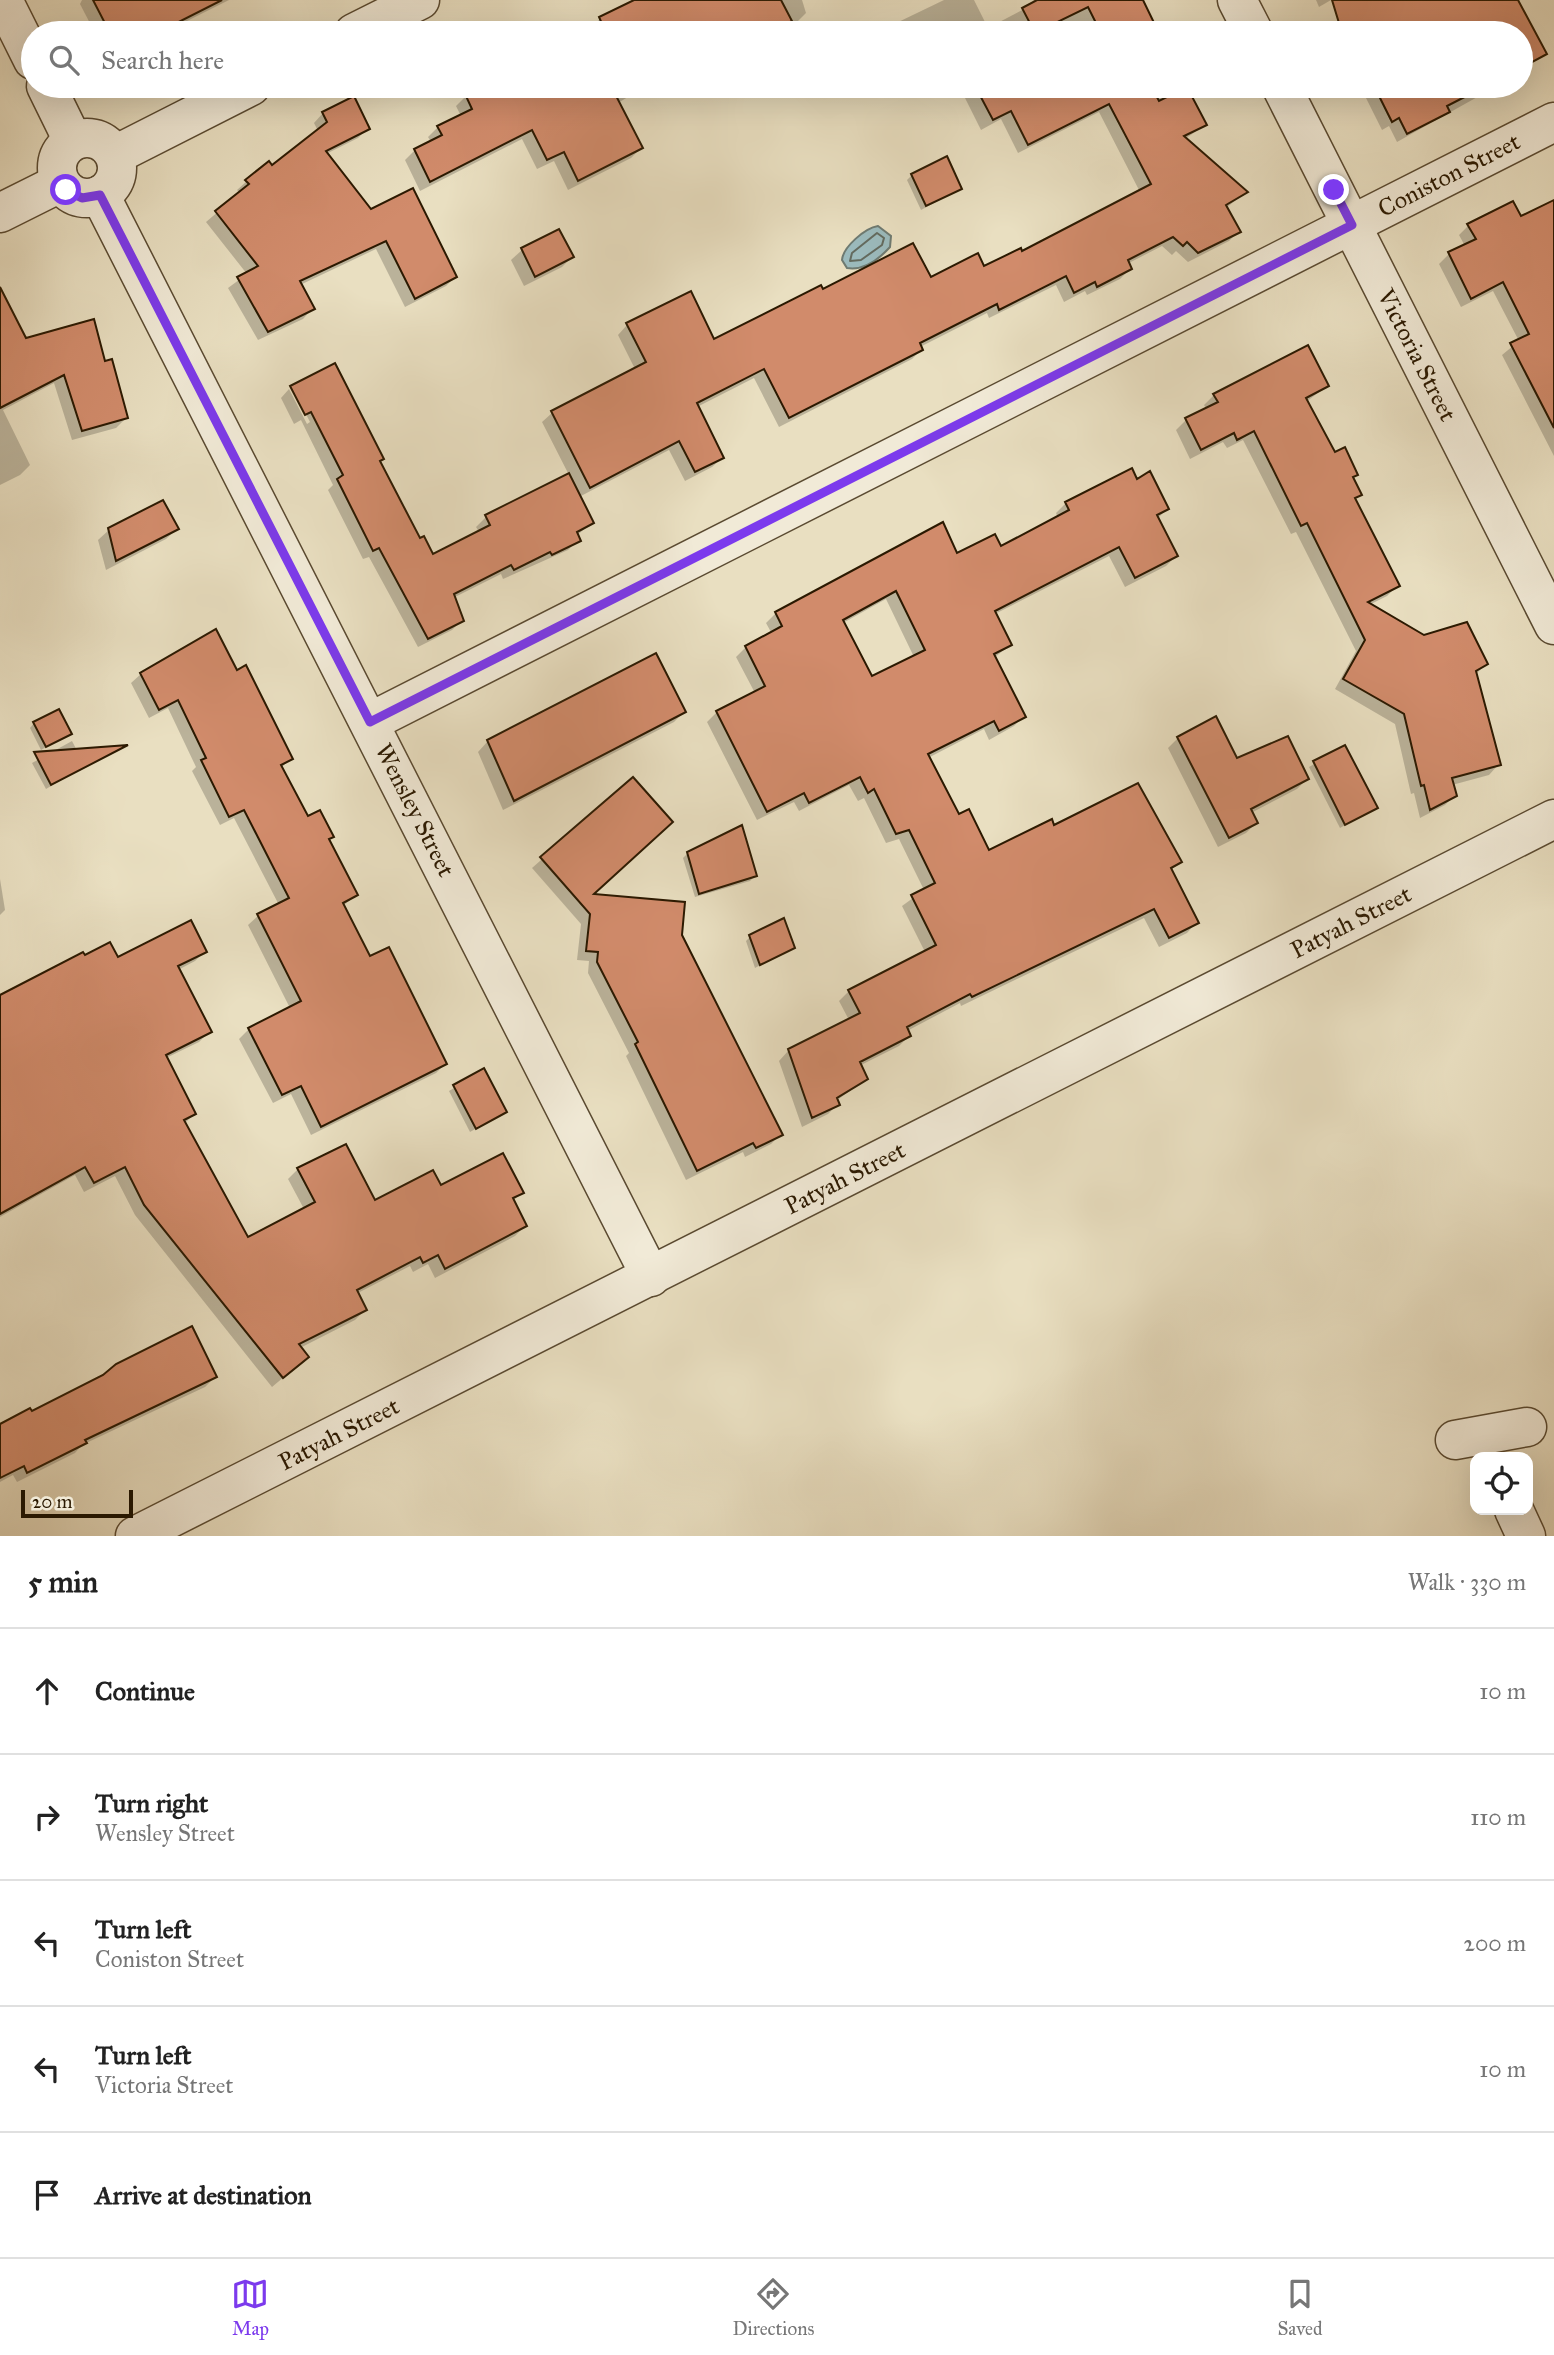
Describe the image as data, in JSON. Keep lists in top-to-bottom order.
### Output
{
  "streets": {
    "street": [
      "Coniston Street",
      "Victoria Street",
      "Wensley Street",
      "Patyah Street"
    ]
  },
  "crossings": [
    ["Coniston Street", "Victoria Street"],
    ["Coniston Street", "Wensley Street"],
    ["Wensley Street", "Patyah Street"]
  ],
  "scale_bar": "20 m",
  "page": {
    "search": "Search here",
    "scale": "20 m",
    "heading": ["5 min", "Walk · 330 m"],
    "list": [
      ["Continue", "10 m"],
      ["Turn right", "Wensley Street", "110 m"],
      ["Turn left", "Coniston Street", "200 m"],
      ["Turn left", "Victoria Street", "10 m"],
      "Arrive at destination"
    ],
    "nav": ["Map", "Directions", "Saved"]
  }
}
